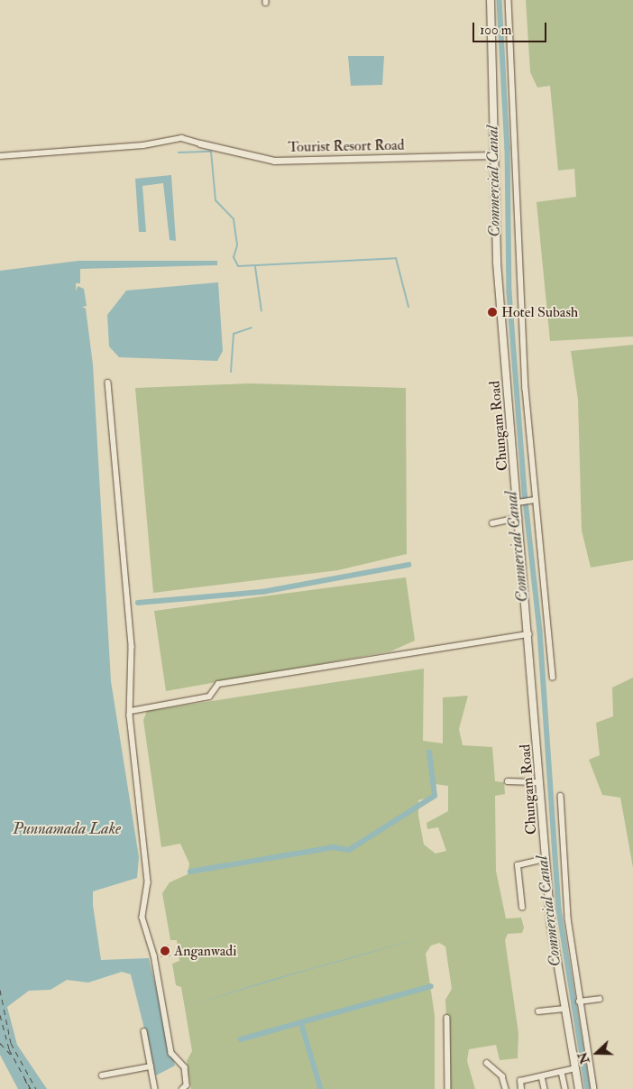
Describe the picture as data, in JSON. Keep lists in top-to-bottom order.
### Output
{
  "streets": {
    "main road": ["Chungam Road"],
    "street": ["Tourist Resort Road"]
  },
  "crossings": [
    ["Tourist Resort Road", "Chungam Road"]
  ],
  "water": ["Commercial Canal", "Punnamada Lake"],
  "places": ["Hotel Subash", "Anganwadi"],
  "scale_bar": "100 m",
  "north": "left"
}
